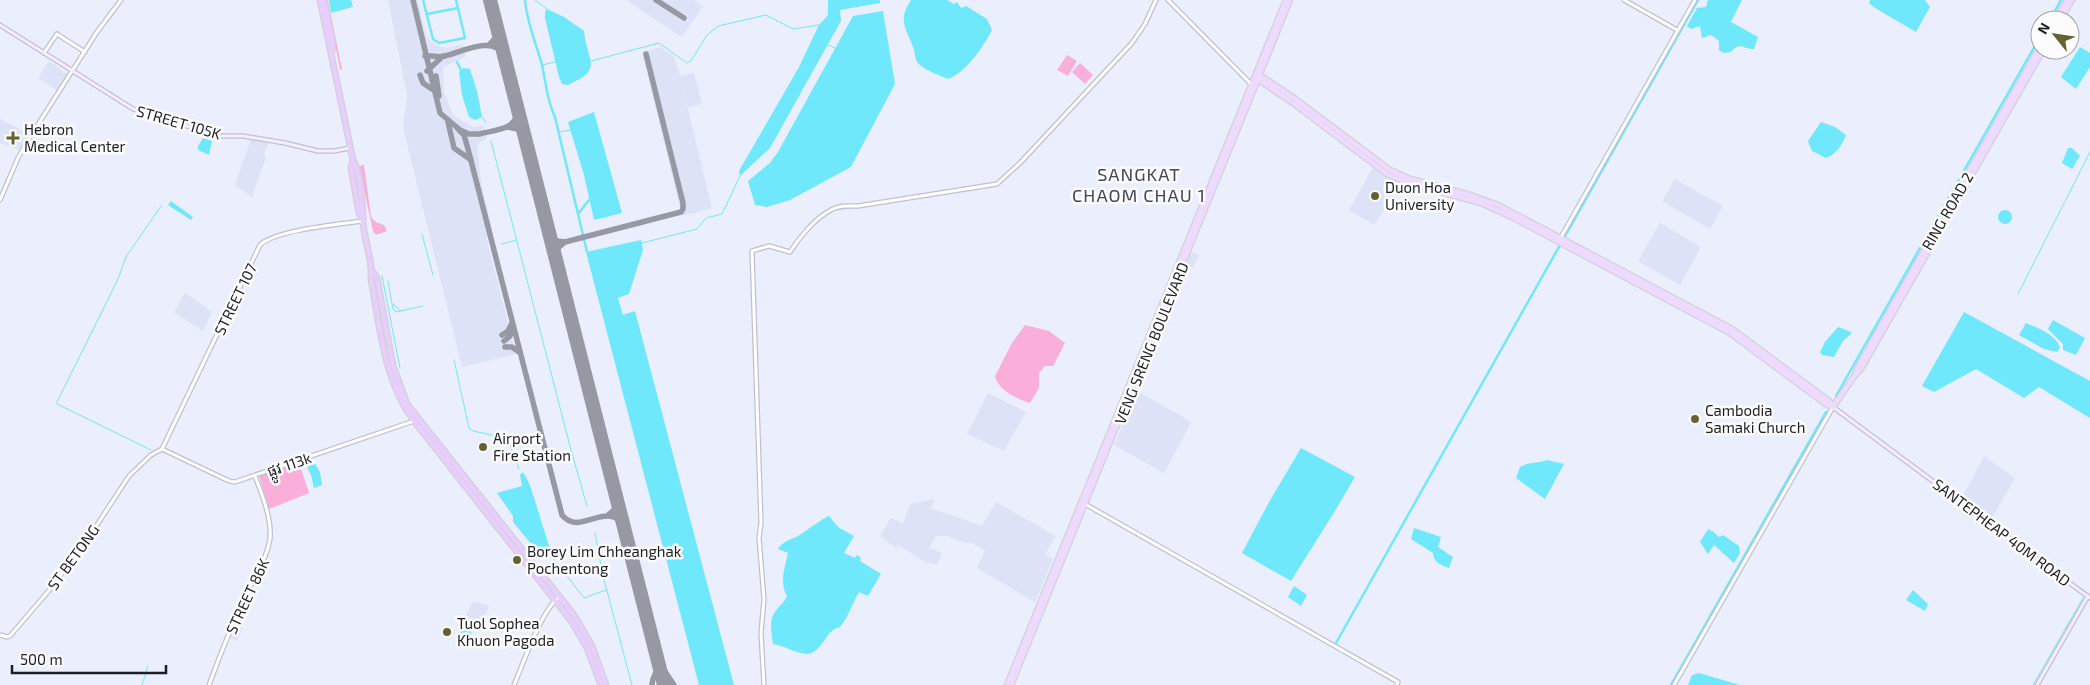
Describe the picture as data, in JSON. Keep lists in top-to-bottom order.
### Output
{
  "streets": {
    "main road": [
      "STREET 105K",
      "RING ROAD 2",
      "VENG SRENG BOULEVARD",
      "SANTEPHEAP 40M ROAD"
    ],
    "street": [
      "STREET 107",
      "ផ្លូវ 113k",
      "ST BETONG",
      "STREET 86K"
    ]
  },
  "crossings": [
    ["RING ROAD 2", "SANTEPHEAP 40M ROAD"],
    ["STREET 107", "ផ្លូវ 113k"],
    ["STREET 107", "ST BETONG"],
    ["ផ្លូវ 113k", "ST BETONG"],
    ["ផ្លូវ 113k", "STREET 86K"]
  ],
  "districts": ["SANGKAT CHAOM CHAU 1"],
  "places": {
    "health": ["Hebron Medical Center"],
    "other": [
      "Duon Hoa University",
      "Cambodia Samaki Church",
      "Airport Fire Station",
      "Borey Lim Chheanghak Pochentong",
      "Tuol Sophea Khuon Pagoda"
    ]
  },
  "scale_bar": "500 m",
  "north": "top left"
}
